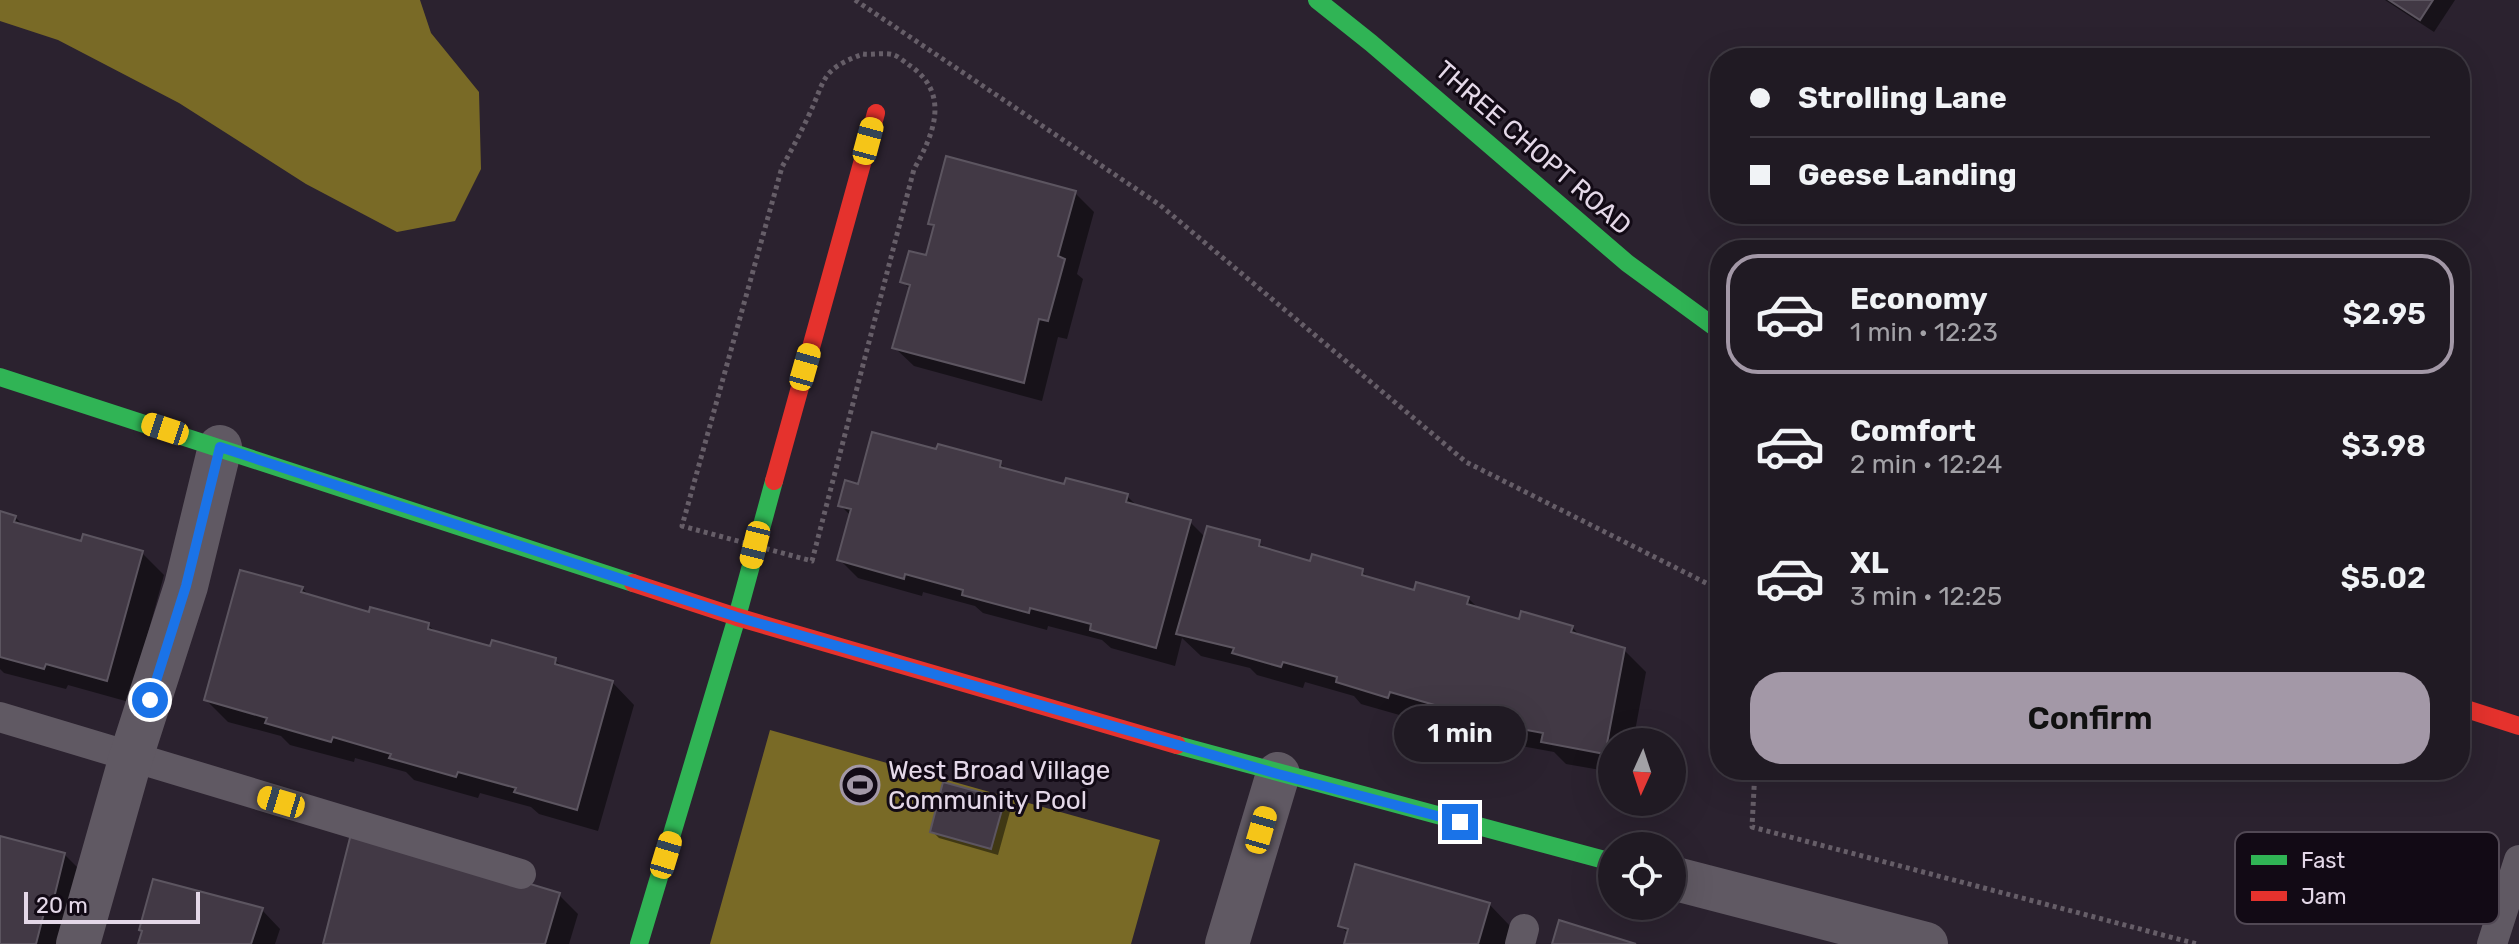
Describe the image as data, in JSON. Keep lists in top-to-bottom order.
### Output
{
  "streets": {
    "street": ["THREE CHOPT ROAD"]
  },
  "places": {
    "sports": ["West Broad Village Community Pool"]
  },
  "legend": ["Fast", "Jam"],
  "scale_bar": "20 m",
  "north": "bottom",
  "page": {
    "banner": ["Strolling Lane", "Geese Landing"],
    "list": [
      {
        "name": "Economy",
        "note": "1 min · 12:23",
        "value": "$2.95"
      },
      {
        "name": "Comfort",
        "note": "2 min · 12:24",
        "value": "$3.98"
      },
      {
        "name": "XL",
        "note": "3 min · 12:25",
        "value": "$5.02"
      }
    ],
    "buttons": "Confirm",
    "bubble": "1 min",
    "scale": "20 m"
  }
}
